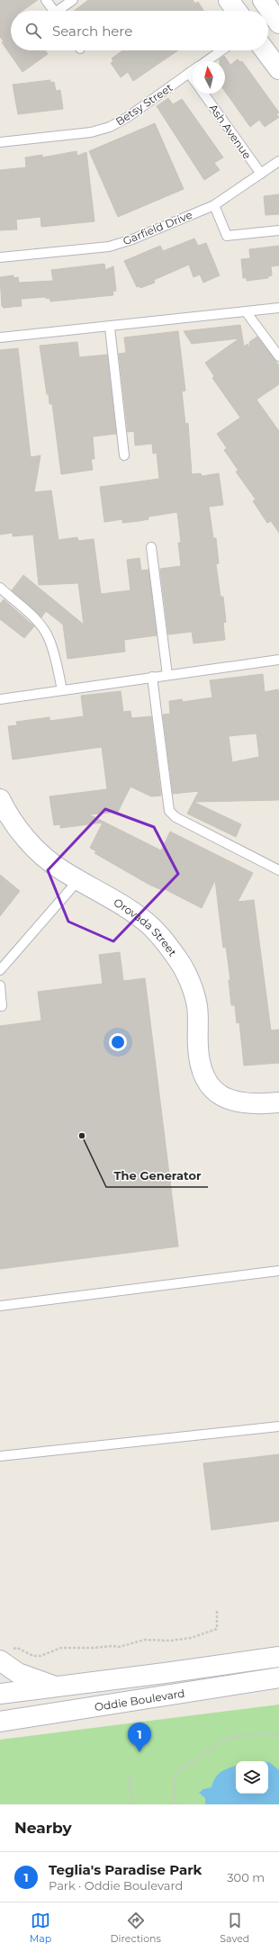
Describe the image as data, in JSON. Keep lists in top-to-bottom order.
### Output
{
  "streets": {
    "main road": ["Orovada Street", "Oddie Boulevard"],
    "lane": ["Betsy Street", "Ash Avenue", "Garfield Drive"]
  },
  "crossings": [
    ["Ash Avenue", "Garfield Drive"]
  ],
  "places": ["The Generator"],
  "north": "top",
  "page": {
    "search": "Search here",
    "pins": "1",
    "heading": "Nearby",
    "list": [
      {
        "mark": "1",
        "name": "Teglia's Paradise Park",
        "note": "Park · Oddie Boulevard",
        "value": "300 m"
      }
    ],
    "nav": ["Map", "Directions", "Saved"]
  }
}
